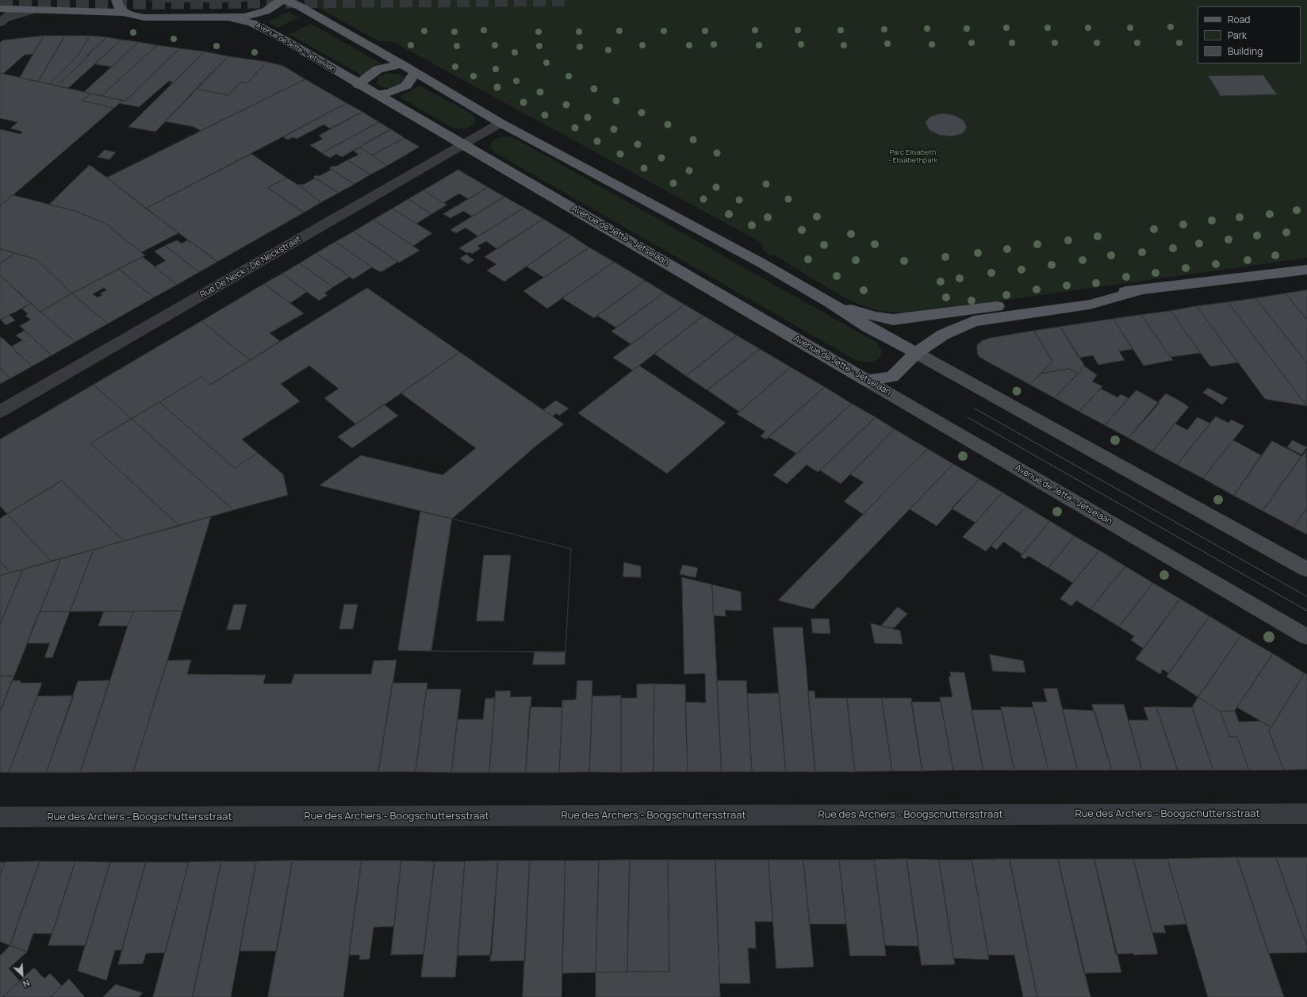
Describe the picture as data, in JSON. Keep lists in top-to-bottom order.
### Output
{
  "streets": {
    "main road": ["Avenue de Jette - Jetselaan"],
    "street": ["Rue De Neck - De Neckstraat", "Rue des Archers - Boogschuttersstraat"]
  },
  "crossings": [
    ["Avenue de Jette - Jetselaan", "Rue De Neck - De Neckstraat"]
  ],
  "parks": ["Parc Élisabeth - Elisabethpark"],
  "legend": ["Road", "Park", "Building"],
  "north": "bottom right"
}
